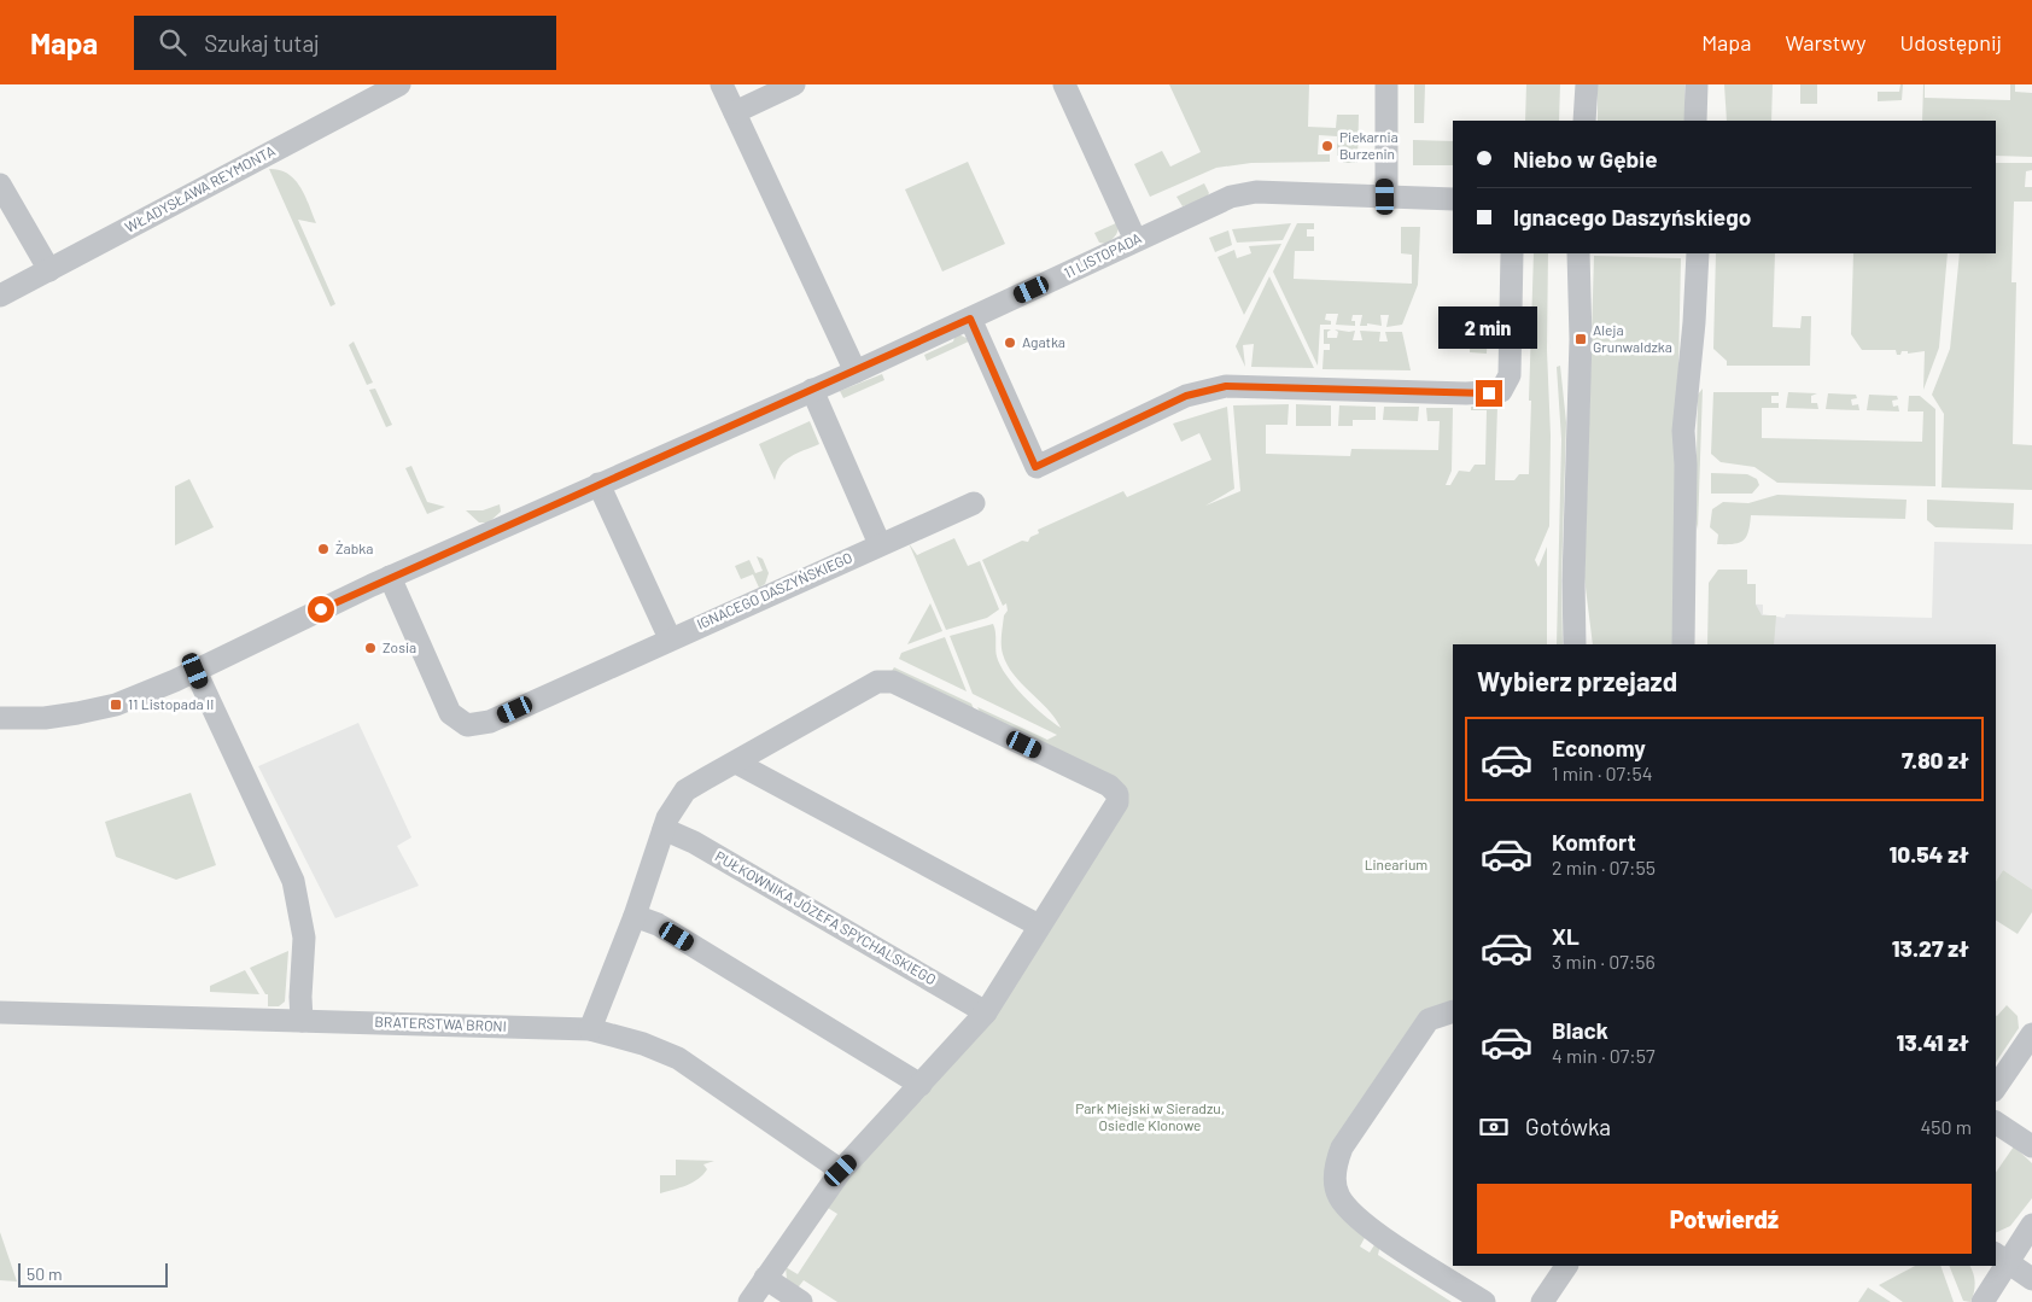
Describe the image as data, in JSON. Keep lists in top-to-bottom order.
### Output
{
  "streets": {
    "street": [
      "WŁADYSŁAWA REYMONTA",
      "11 LISTOPADA",
      "IGNACEGO DASZYŃSKIEGO",
      "PUŁKOWNIKA JÓZEFA SPYCHALSKIEGO",
      "BRATERSTWA BRONI"
    ]
  },
  "crossings": [
    ["11 LISTOPADA", "IGNACEGO DASZYŃSKIEGO"]
  ],
  "parks": ["Linearium", "Park Miejski w Sieradzu, Osiedle Klonowe"],
  "places": {
    "other": [
      "Piekarnia Burzenin",
      "Agatka",
      "Żabka",
      "Zosia"
    ],
    "transit": ["Aleja Grunwaldzka", "11 Listopada II"]
  },
  "scale_bar": "50 m",
  "page": {
    "header": "Mapa",
    "search": "Szukaj tutaj",
    "nav": ["Mapa", "Warstwy", "Udostępnij"],
    "banner": ["Niebo w Gębie", "Ignacego Daszyńskiego"],
    "bubble": "2 min",
    "heading": "Wybierz przejazd",
    "list": [
      {
        "name": "Economy",
        "note": "1 min · 07:54",
        "value": "7.80 zł"
      },
      {
        "name": "Komfort",
        "note": "2 min · 07:55",
        "value": "10.54 zł"
      },
      {
        "name": "XL",
        "note": "3 min · 07:56",
        "value": "13.27 zł"
      },
      {
        "name": "Black",
        "note": "4 min · 07:57",
        "value": "13.41 zł"
      }
    ],
    "pay": ["Gotówka", "450 m"],
    "buttons": "Potwierdź",
    "scale": "50 m"
  }
}
